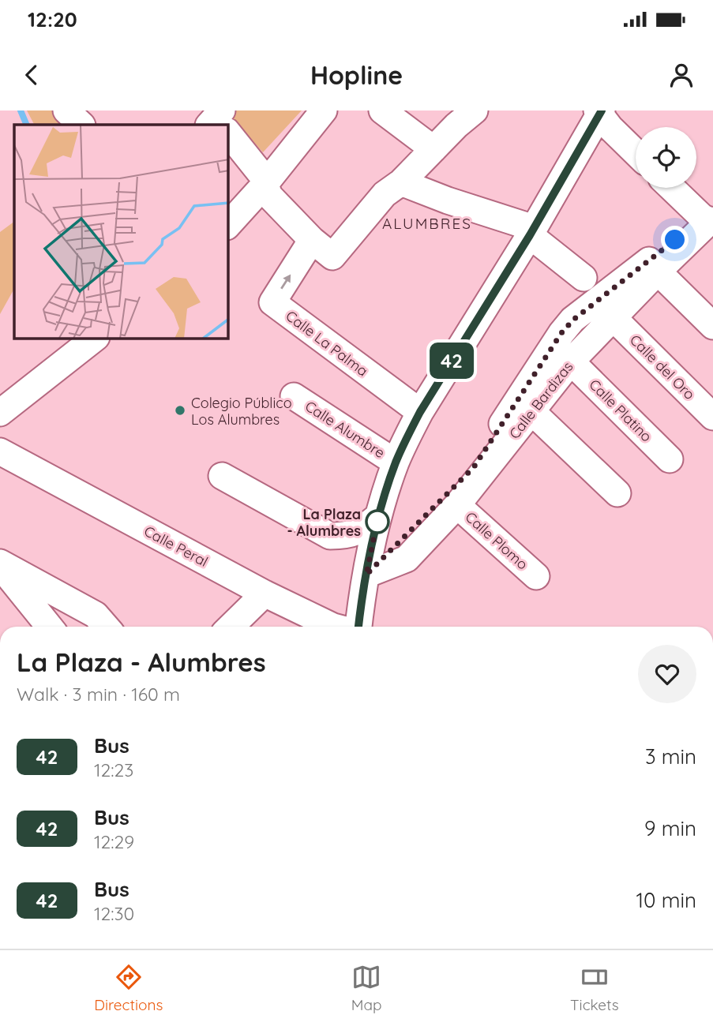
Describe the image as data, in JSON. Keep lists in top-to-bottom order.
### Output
{
  "streets": {
    "street": [
      "Calle La Palma",
      "Calle del Oro",
      "Calle Bardizas",
      "Calle Platino",
      "Calle Alumbre",
      "Calle Plomo",
      "Calle Peral"
    ]
  },
  "crossings": [
    ["Calle del Oro", "Calle Bardizas"],
    ["Calle Bardizas", "Calle Platino"],
    ["Calle Bardizas", "Calle Plomo"]
  ],
  "districts": ["ALUMBRES"],
  "places": ["Colegio Público Los Alumbres", "La Plaza - Alumbres"],
  "lines": ["bus line 42"],
  "page": {
    "status": "12:20",
    "header": "Hopline",
    "on_map": "42",
    "heading": ["La Plaza - Alumbres", "Walk · 3 min · 160 m"],
    "list": [
      {
        "mark": "42",
        "name": "Bus",
        "note": "12:23",
        "value": "3 min"
      },
      {
        "mark": "42",
        "name": "Bus",
        "note": "12:29",
        "value": "9 min"
      },
      {
        "mark": "42",
        "name": "Bus",
        "note": "12:30",
        "value": "10 min"
      }
    ],
    "tabs": ["Directions", "Map", "Tickets"]
  }
}
